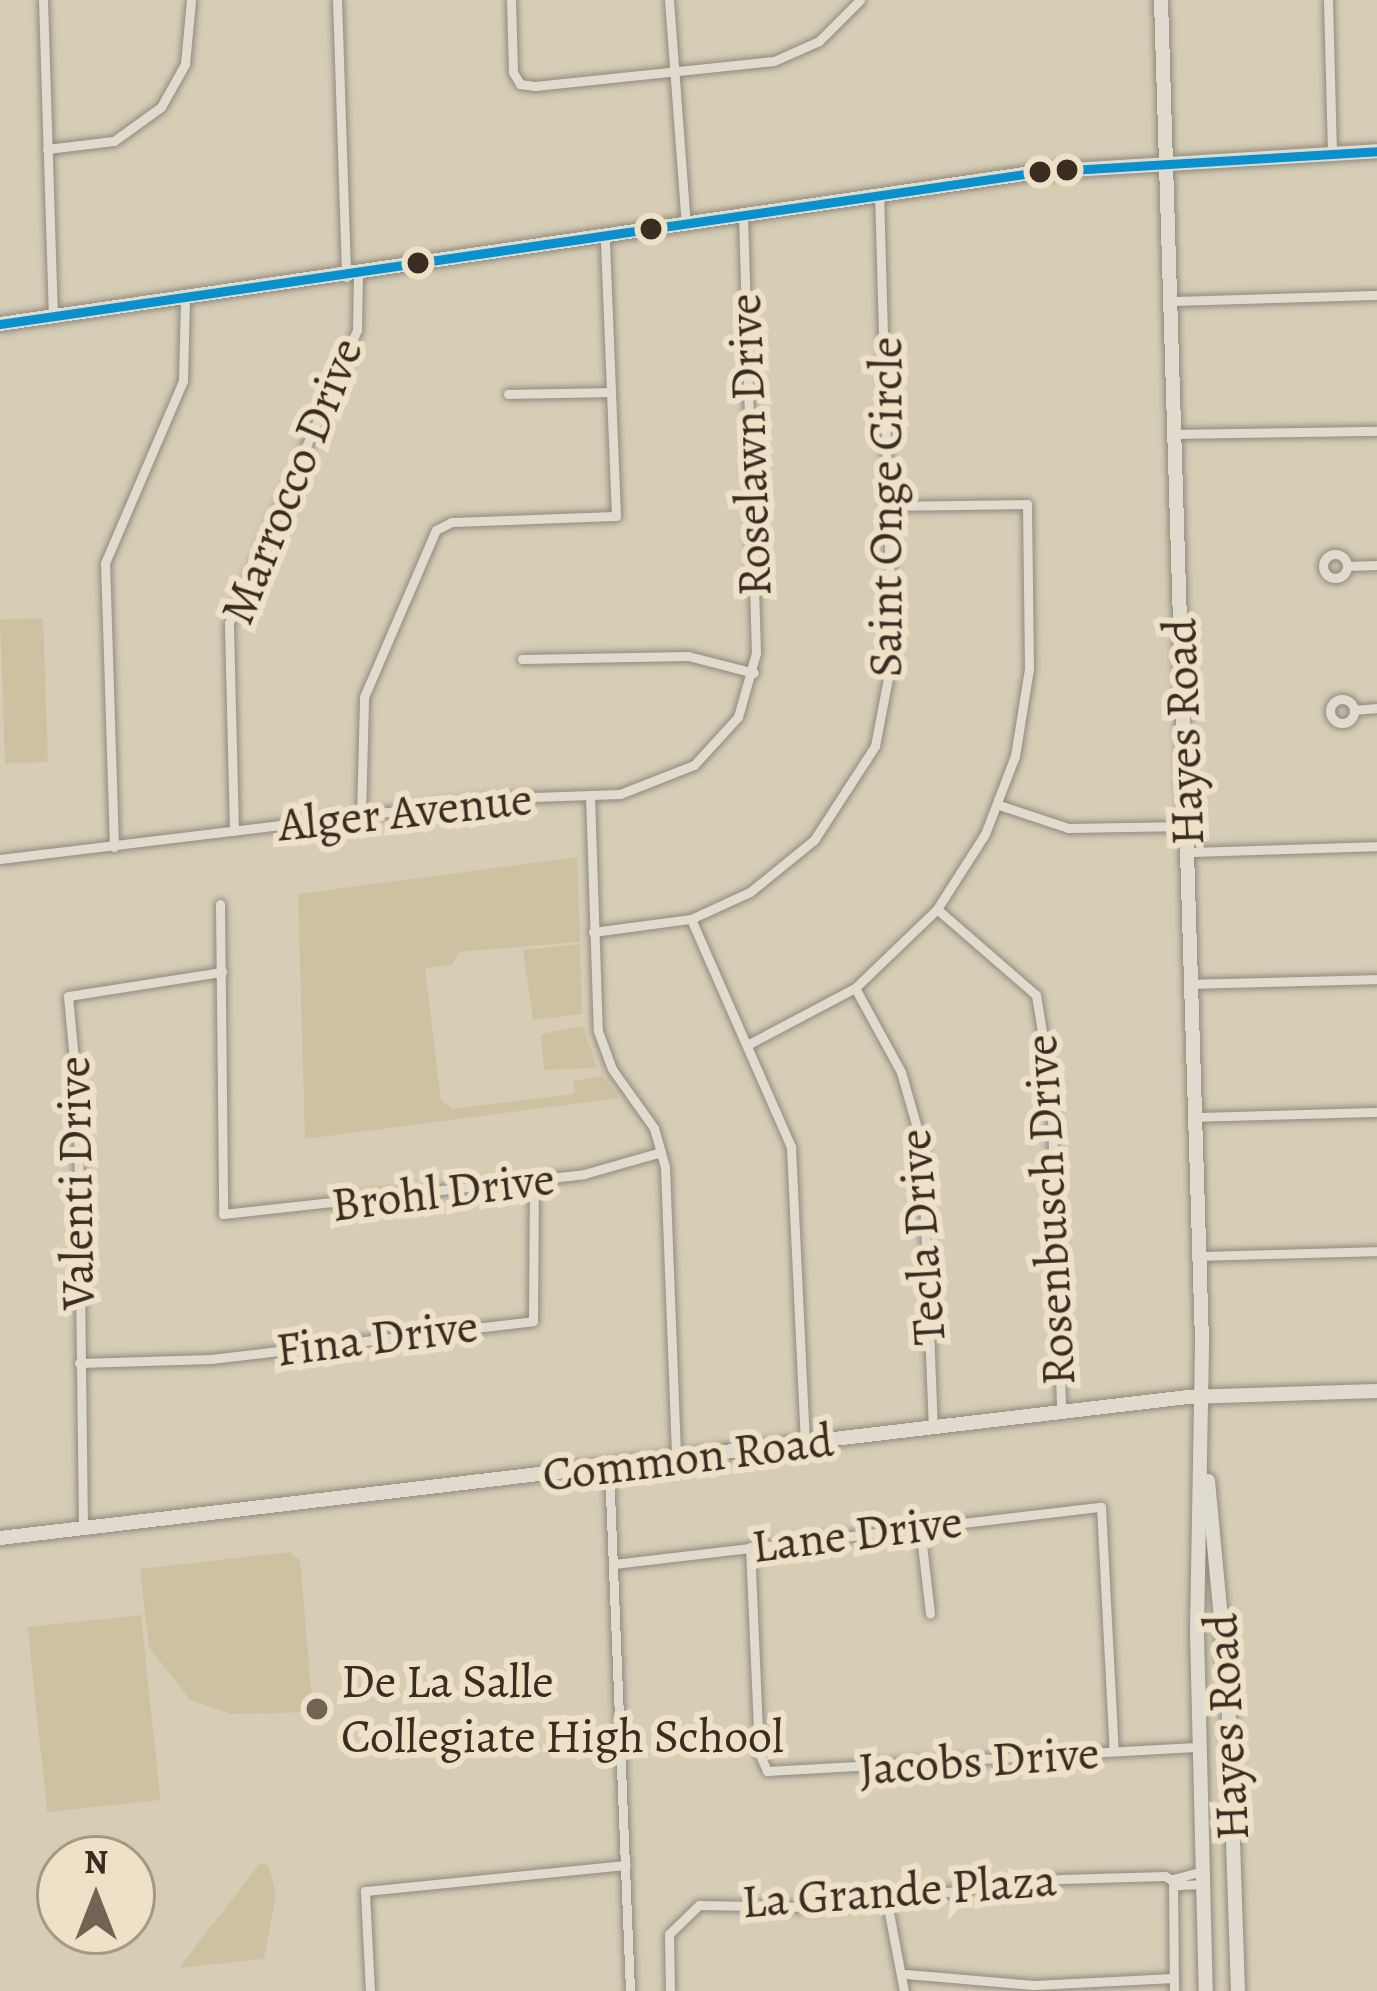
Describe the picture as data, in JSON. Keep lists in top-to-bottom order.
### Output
{
  "streets": {
    "street": [
      "Roselawn Drive",
      "Marrocco Drive",
      "Saint Onge Circle",
      "Hayes Road",
      "Alger Avenue",
      "Valenti Drive",
      "Brohl Drive",
      "Rosenbusch Drive",
      "Tecla Drive",
      "Fina Drive",
      "Common Road",
      "Lane Drive",
      "Jacobs Drive",
      "La Grande Plaza"
    ]
  },
  "crossings": [
    ["Roselawn Drive", "Alger Avenue"],
    ["Marrocco Drive", "Alger Avenue"],
    ["Hayes Road", "Common Road"],
    ["Hayes Road", "Jacobs Drive"],
    ["Hayes Road", "La Grande Plaza"],
    ["Valenti Drive", "Brohl Drive"],
    ["Valenti Drive", "Fina Drive"],
    ["Valenti Drive", "Common Road"],
    ["Brohl Drive", "Fina Drive"],
    ["Rosenbusch Drive", "Common Road"],
    ["Tecla Drive", "Common Road"],
    ["Lane Drive", "Jacobs Drive"]
  ],
  "places": ["De La Salle Collegiate High School"],
  "north": "top"
}
